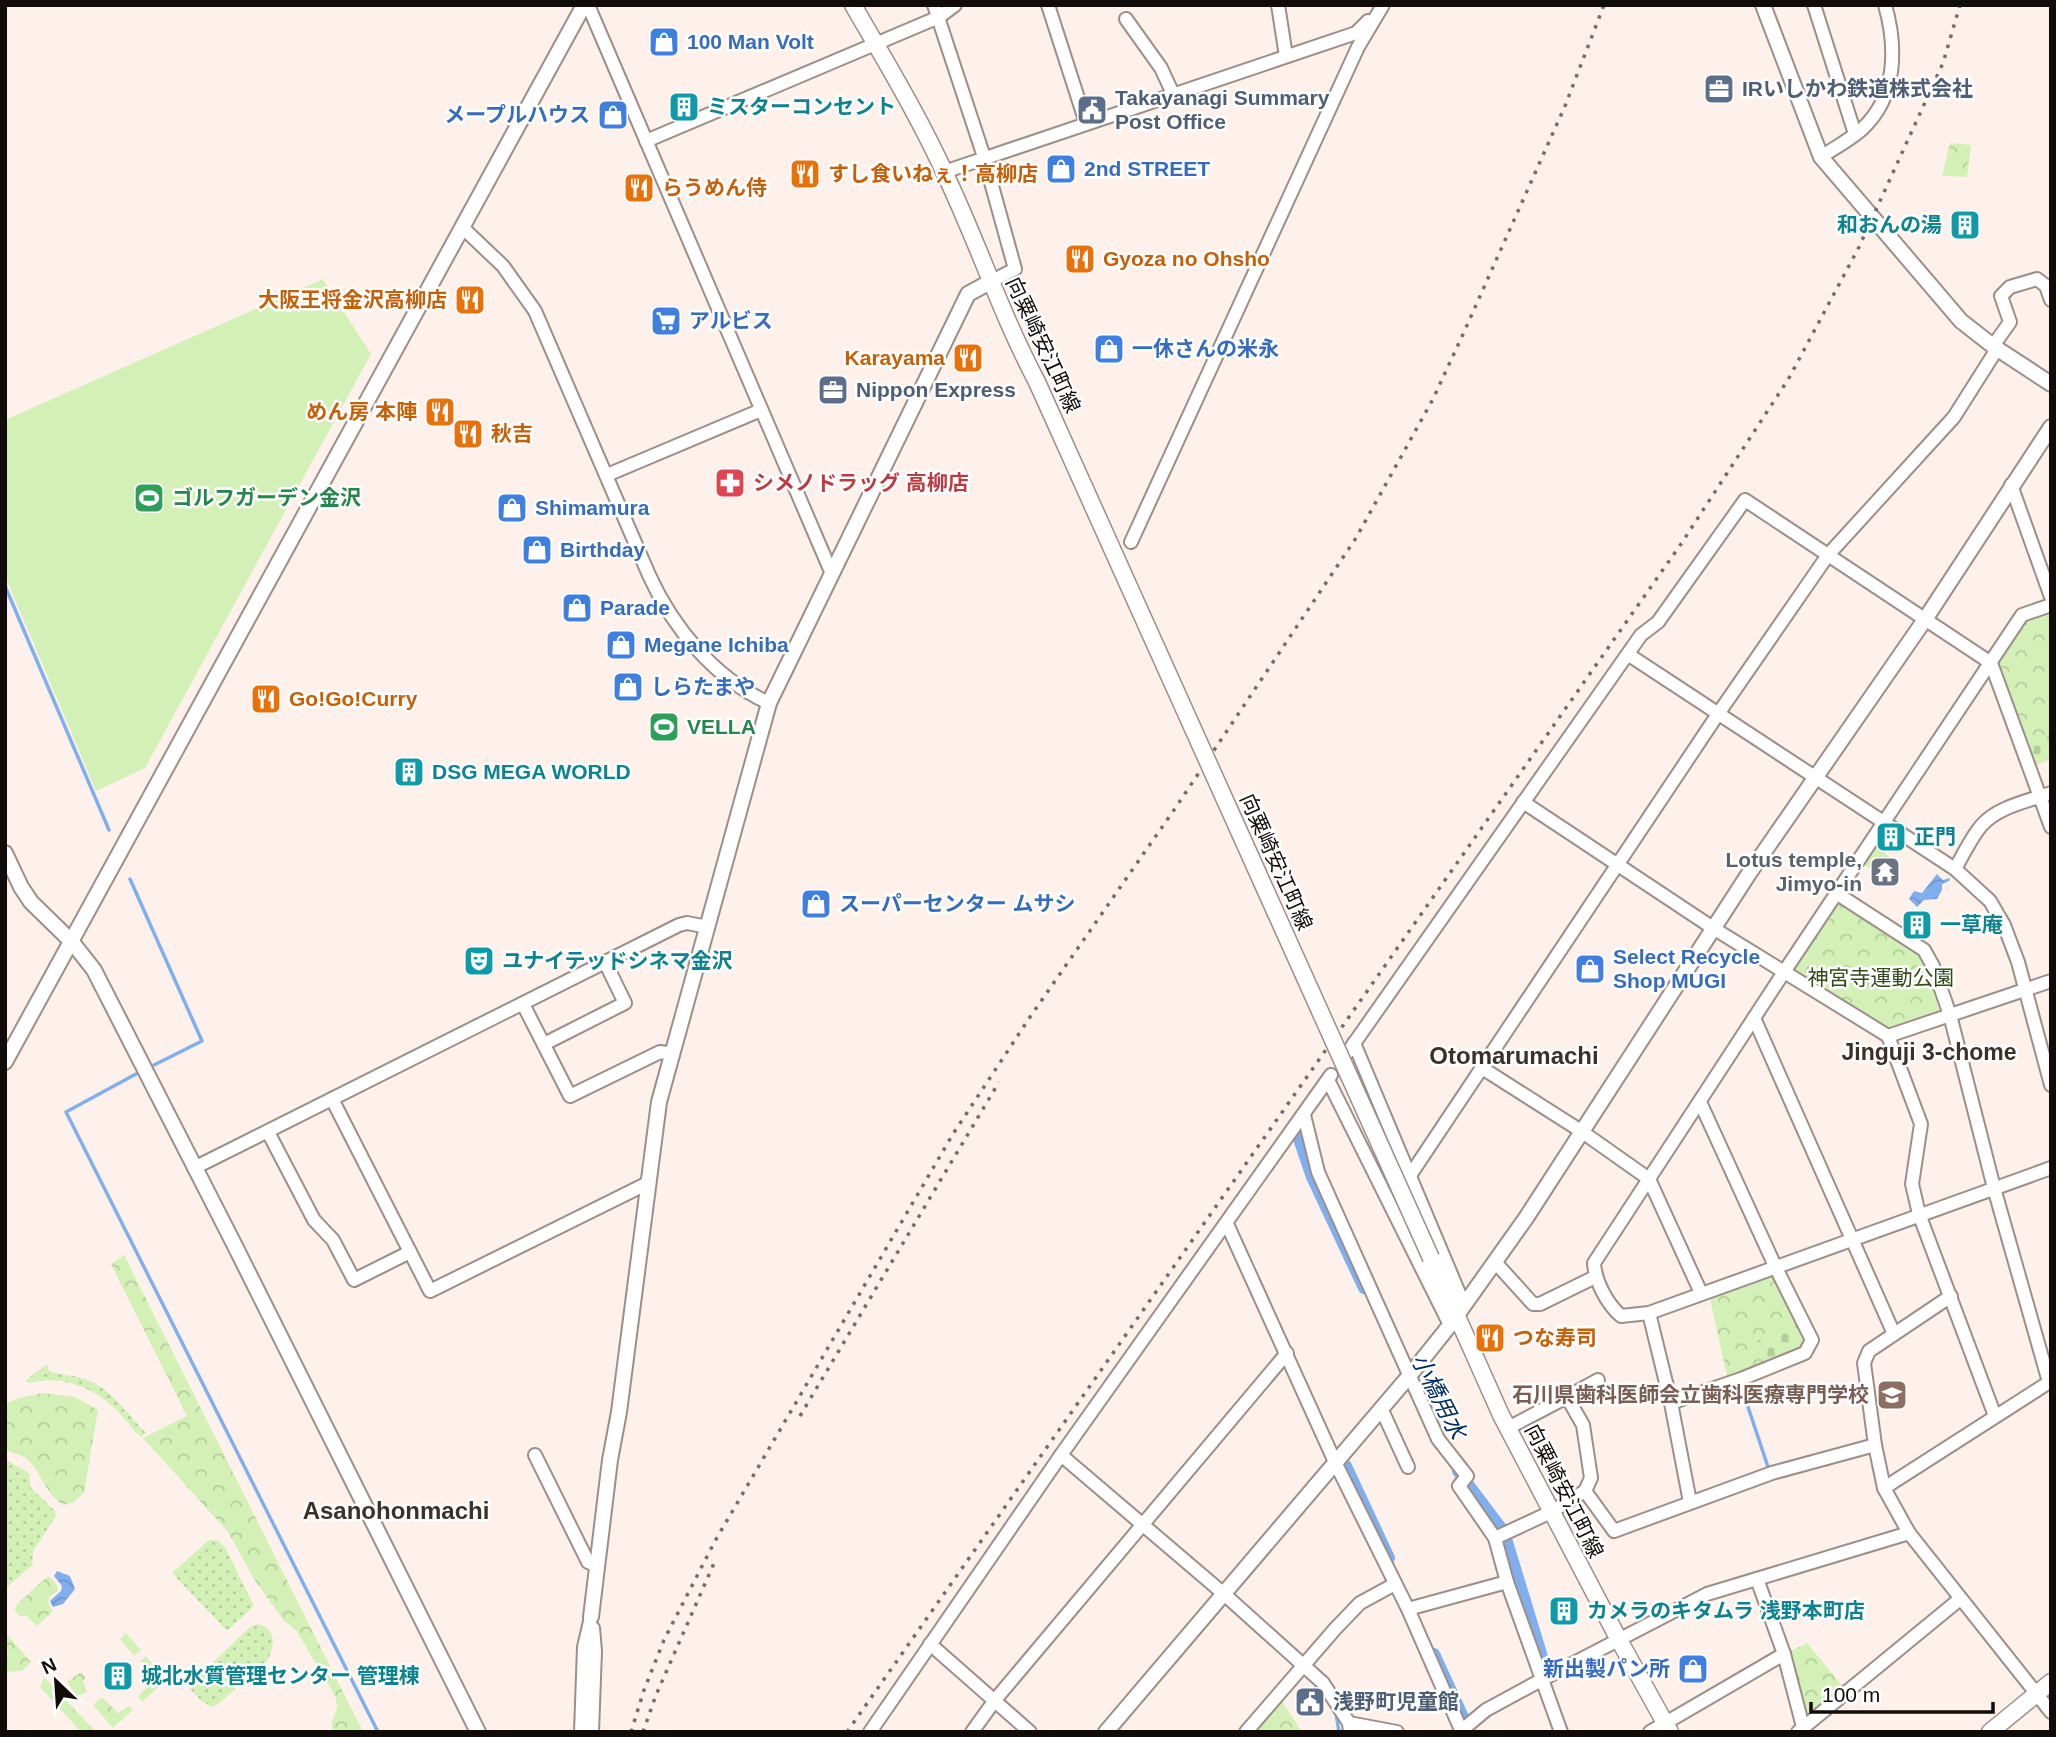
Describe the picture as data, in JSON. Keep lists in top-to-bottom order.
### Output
{
  "streets": {
    "main road": ["向粟崎安江町線"]
  },
  "districts": ["Jinguji 3-chome", "Otomarumachi", "Asanohonmachi"],
  "water": ["小橋用水"],
  "parks": ["神宮寺運動公園"],
  "places": {
    "shop": [
      "100 Man Volt",
      "メープルハウス",
      "2nd STREET",
      "一休さんの米永",
      "Shimamura",
      "Birthday",
      "Parade",
      "Megane Ichiba",
      "しらたまや",
      "スーパーセンター ムサシ",
      "Select Recycle Shop MUGI",
      "新出製パン所"
    ],
    "office": ["IRいしかわ鉄道株式会社", "Nippon Express"],
    "building": [
      "ミスターコンセント",
      "和おんの湯",
      "DSG MEGA WORLD",
      "正門",
      "一草庵",
      "カメラのキタムラ 浅野本町店",
      "城北水質管理センター 管理棟"
    ],
    "public building": ["Takayanagi Summary Post Office", "浅野町児童館"],
    "restaurant": [
      "すし食いねぇ！高柳店",
      "らうめん侍",
      "Gyoza no Ohsho",
      "大阪王将金沢高柳店",
      "Karayama",
      "めん房 本陣",
      "秋吉",
      "Go!Go!Curry",
      "つな寿司"
    ],
    "supermarket": ["アルビス"],
    "pharmacy": ["シメノドラッグ 高柳店"],
    "sports": ["ゴルフガーデン金沢", "VELLA"],
    "temple": ["Lotus temple, Jimyo-in"],
    "theatre": ["ユナイテッドシネマ金沢"],
    "school or university": ["石川県歯科医師会立歯科医療専門学校"]
  },
  "scale_bar": "100 m",
  "north": "top left"
}
